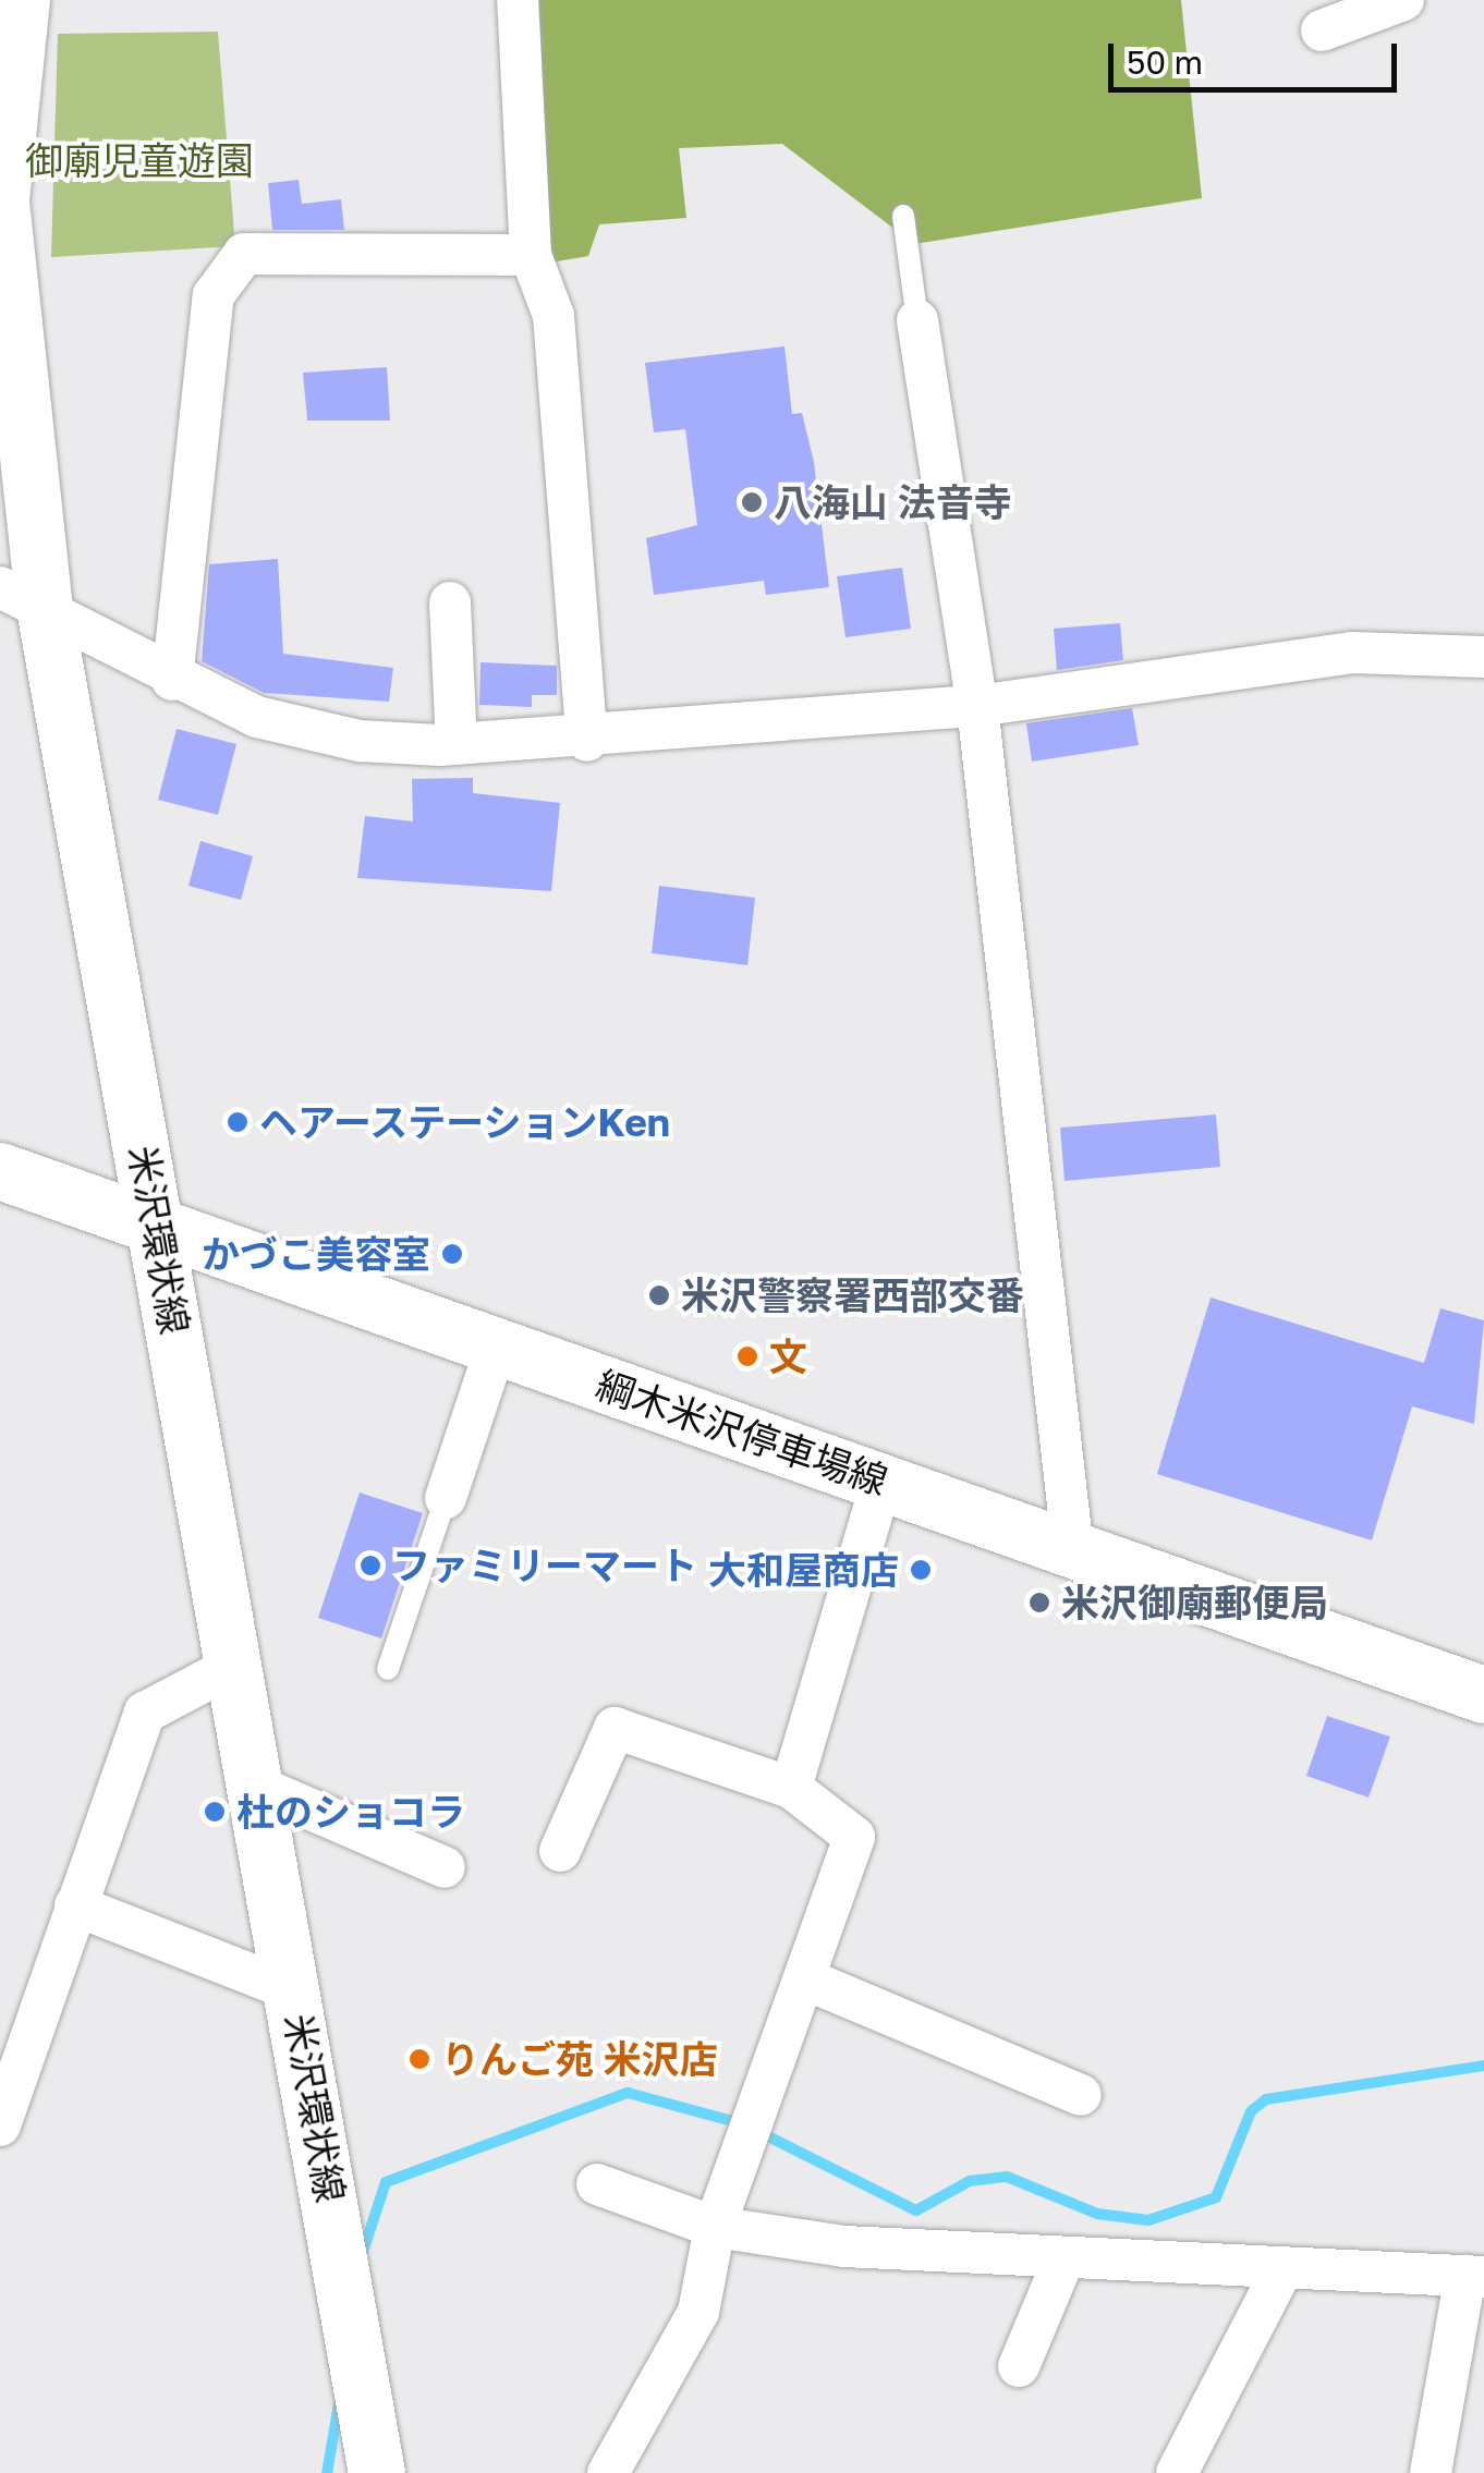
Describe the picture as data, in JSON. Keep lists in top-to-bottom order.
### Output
{
  "streets": {
    "main road": ["米沢環状線", "綱木米沢停車場線"]
  },
  "crossings": [
    ["米沢環状線", "綱木米沢停車場線"]
  ],
  "parks": ["御廟児童遊園"],
  "places": [
    "八海山 法音寺",
    "ヘアーステーションKen",
    "かづこ美容室",
    "米沢警察署西部交番",
    "文",
    "ファミリーマート",
    "大和屋商店",
    "米沢御廟郵便局",
    "杜のショコラ",
    "りんご苑 米沢店"
  ],
  "scale_bar": "50 m"
}
